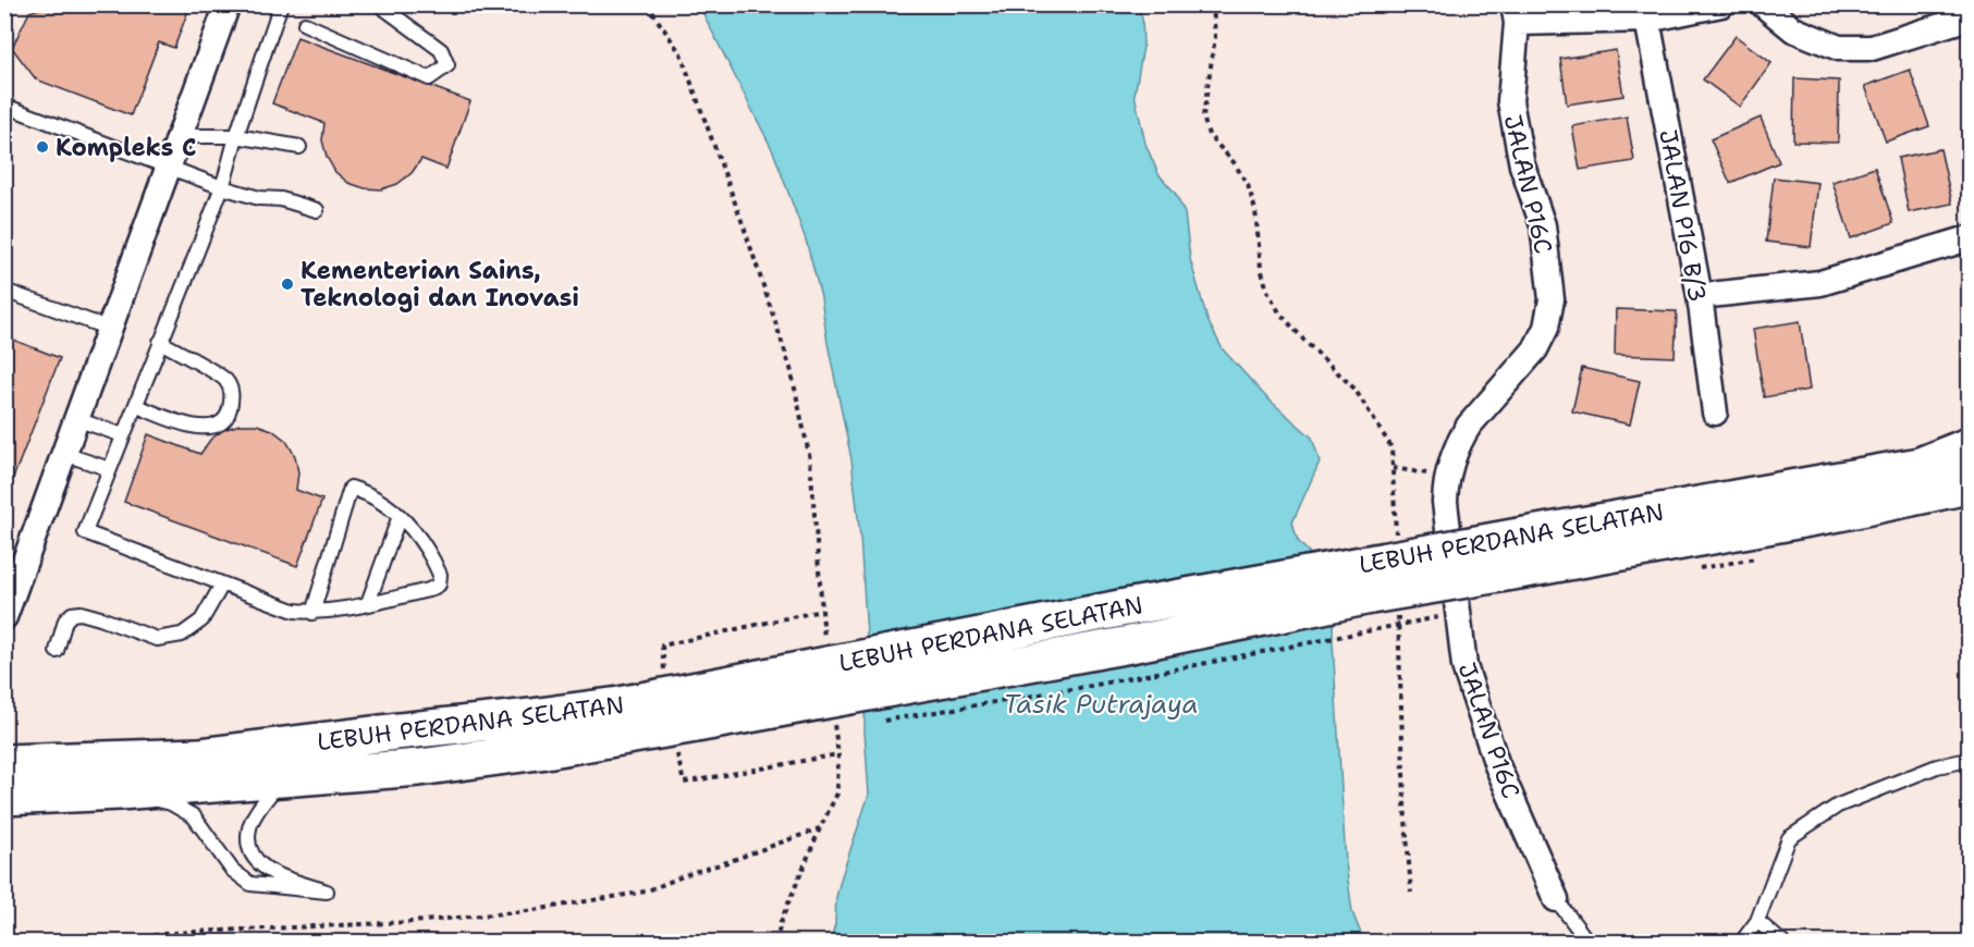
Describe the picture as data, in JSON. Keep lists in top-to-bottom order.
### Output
{
  "streets": {
    "main road": ["LEBUH PERDANA SELATAN"],
    "street": ["JALAN P16C", "JALAN P16 B/3"]
  },
  "water": ["Tasik Putrajaya"],
  "places": ["Kompleks C", "Kementerian Sains, Teknologi dan Inovasi"]
}
